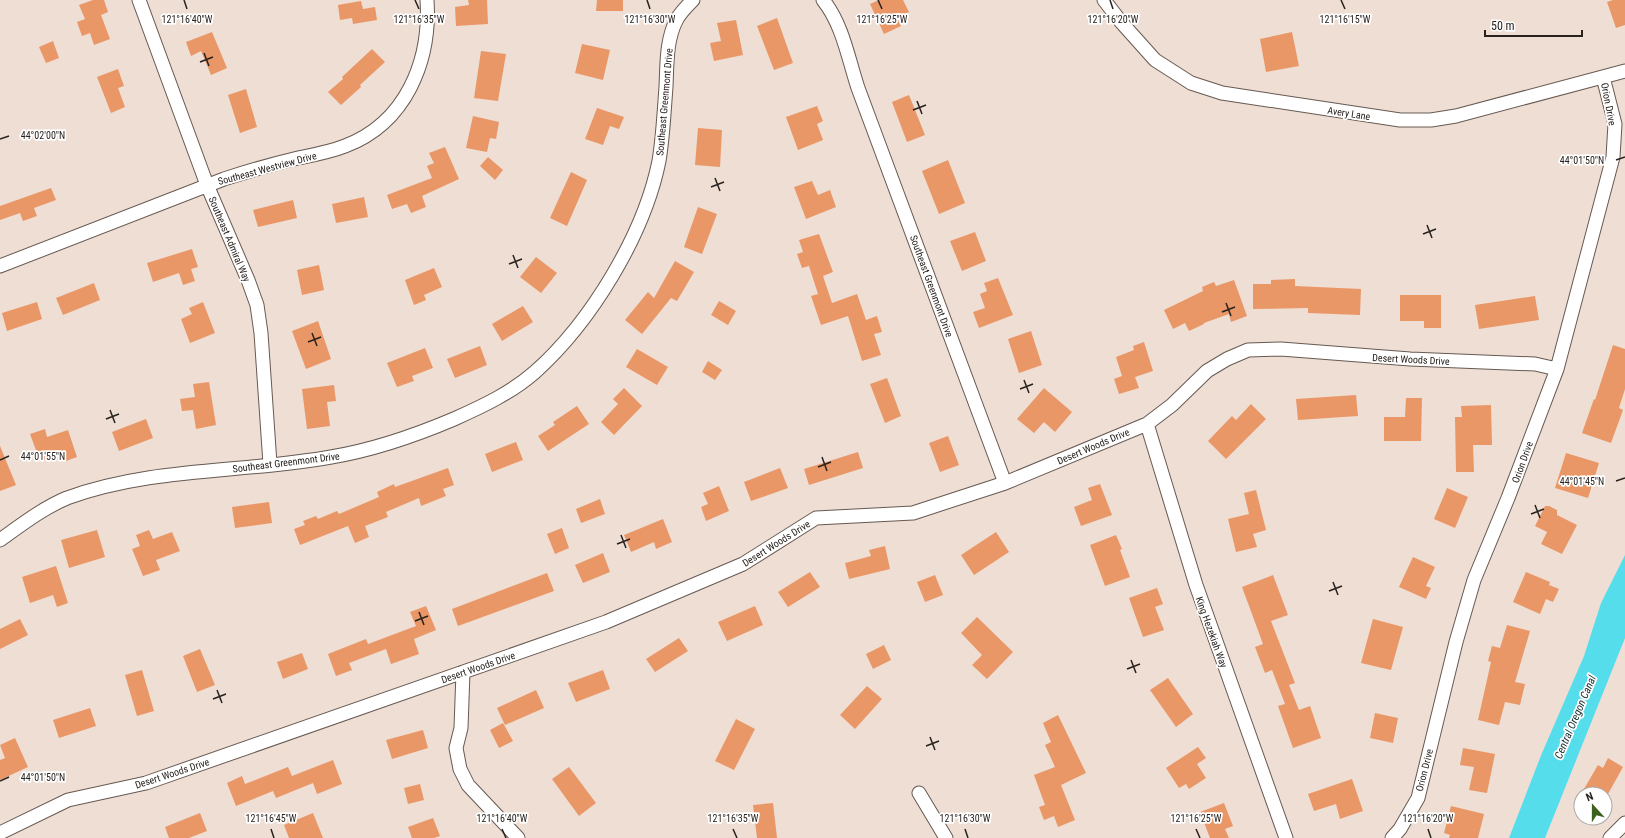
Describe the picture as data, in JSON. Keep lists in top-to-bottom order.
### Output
{
  "streets": {
    "street": [
      "Southeast Greenmont Drive",
      "Orion Drive",
      "Avery Lane",
      "Southeast Westview Drive",
      "Southeast Admiral Way",
      "Desert Woods Drive",
      "King Hezekiah Way"
    ]
  },
  "crossings": [
    ["Southeast Greenmont Drive", "Southeast Admiral Way"],
    ["Southeast Greenmont Drive", "Desert Woods Drive"],
    ["Orion Drive", "Avery Lane"],
    ["Orion Drive", "Desert Woods Drive"],
    ["Southeast Westview Drive", "Southeast Admiral Way"],
    ["Desert Woods Drive", "King Hezekiah Way"]
  ],
  "water": ["Central Oregon Canal"],
  "scale_bar": "50 m",
  "north": "top",
  "coordinates": [
    "121°16'25\"W",
    "121°16'40\"W",
    "121°16'35\"W",
    "121°16'30\"W",
    "121°16'20\"W",
    "121°16'15\"W",
    "44°02'00\"N",
    "44°01'50\"N",
    "44°01'55\"N",
    "44°01'45\"N",
    "121°16'45\"W"
  ]
}
